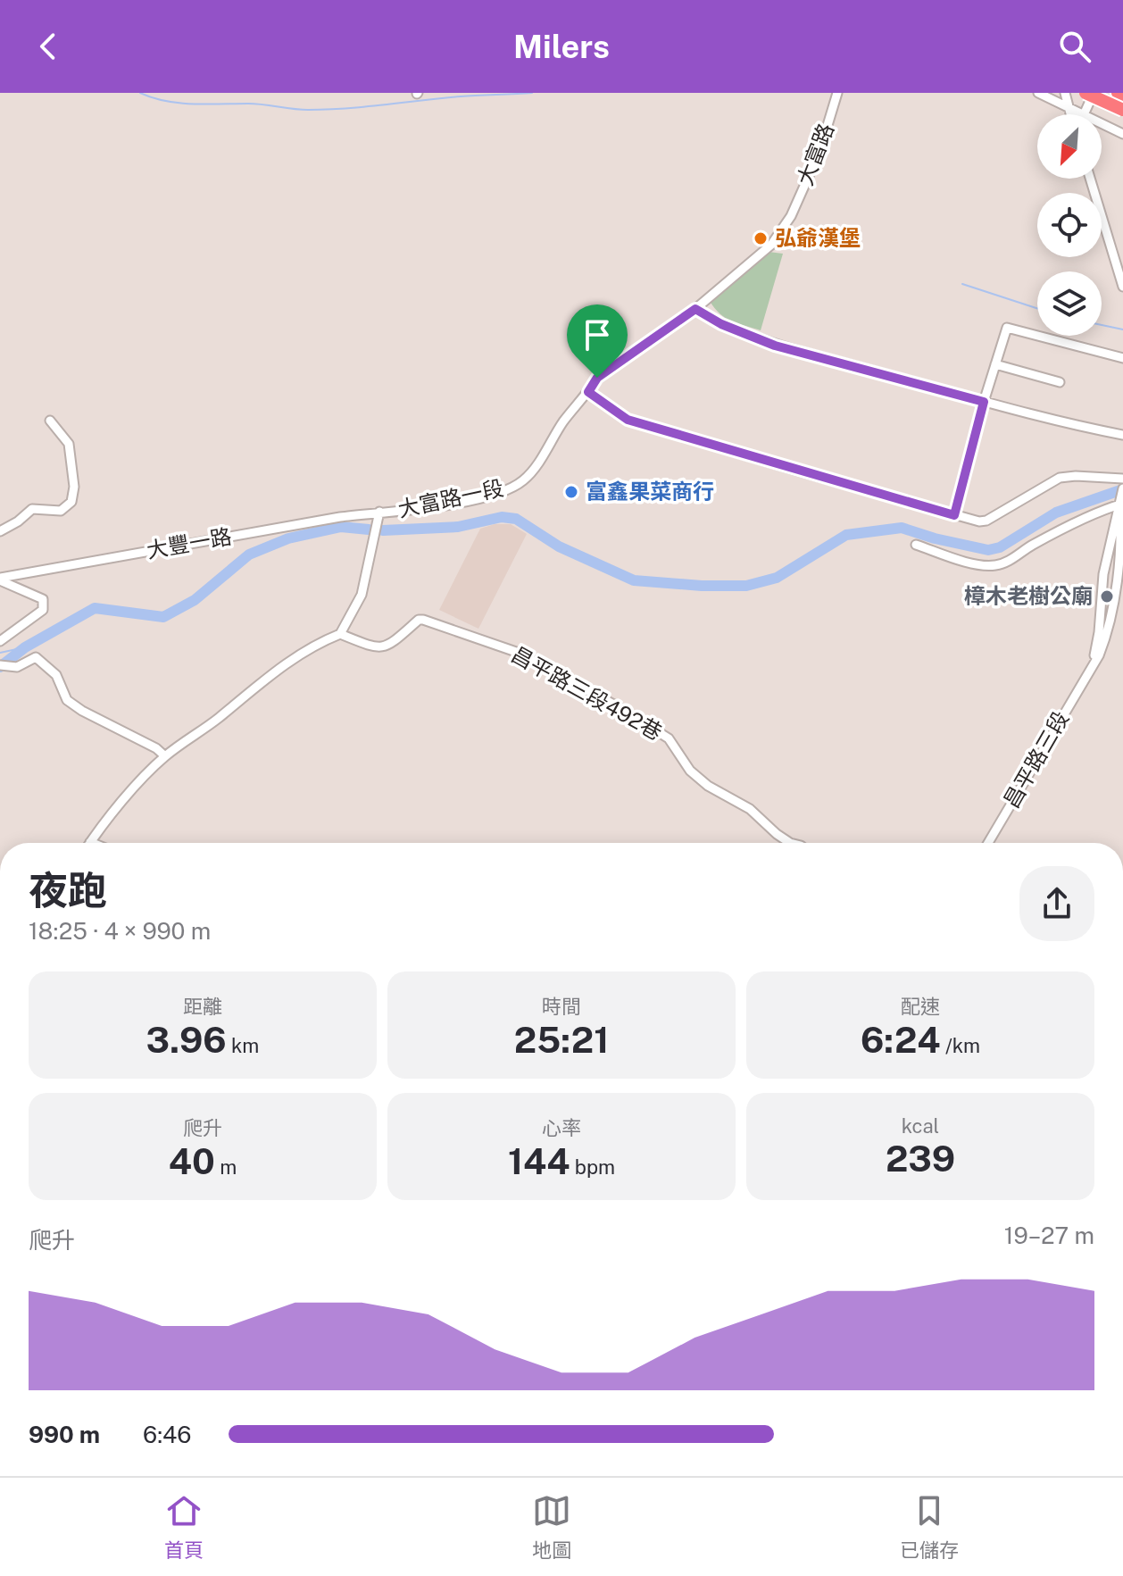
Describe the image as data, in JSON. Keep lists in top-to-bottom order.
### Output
{
  "streets": {
    "street": [
      "大富路",
      "大富路一段",
      "大豐一路",
      "昌平路三段492巷",
      "昌平路三段"
    ]
  },
  "crossings": [
    ["大富路", "大富路一段"],
    ["大富路一段", "大豐一路"],
    ["大富路一段", "昌平路三段492巷"]
  ],
  "places": ["弘爺漢堡", "富鑫果菜商行", "樟木老樹公廟"],
  "north": "bottom left",
  "page": {
    "header": "Milers",
    "heading": ["夜跑", "18:25 · 4 × 990 m"],
    "stats": [
      ["距離", "3.96 km"],
      ["時間", "25:21"],
      ["配速", "6:24 /km"],
      ["爬升", "40 m"],
      ["心率", "144 bpm"],
      ["kcal", "239"]
    ],
    "chart": ["爬升", "19–27 m"],
    "list": [
      {
        "name": "990 m",
        "note": "6:46"
      }
    ],
    "tabs": ["首頁", "地圖", "已儲存"]
  }
}
